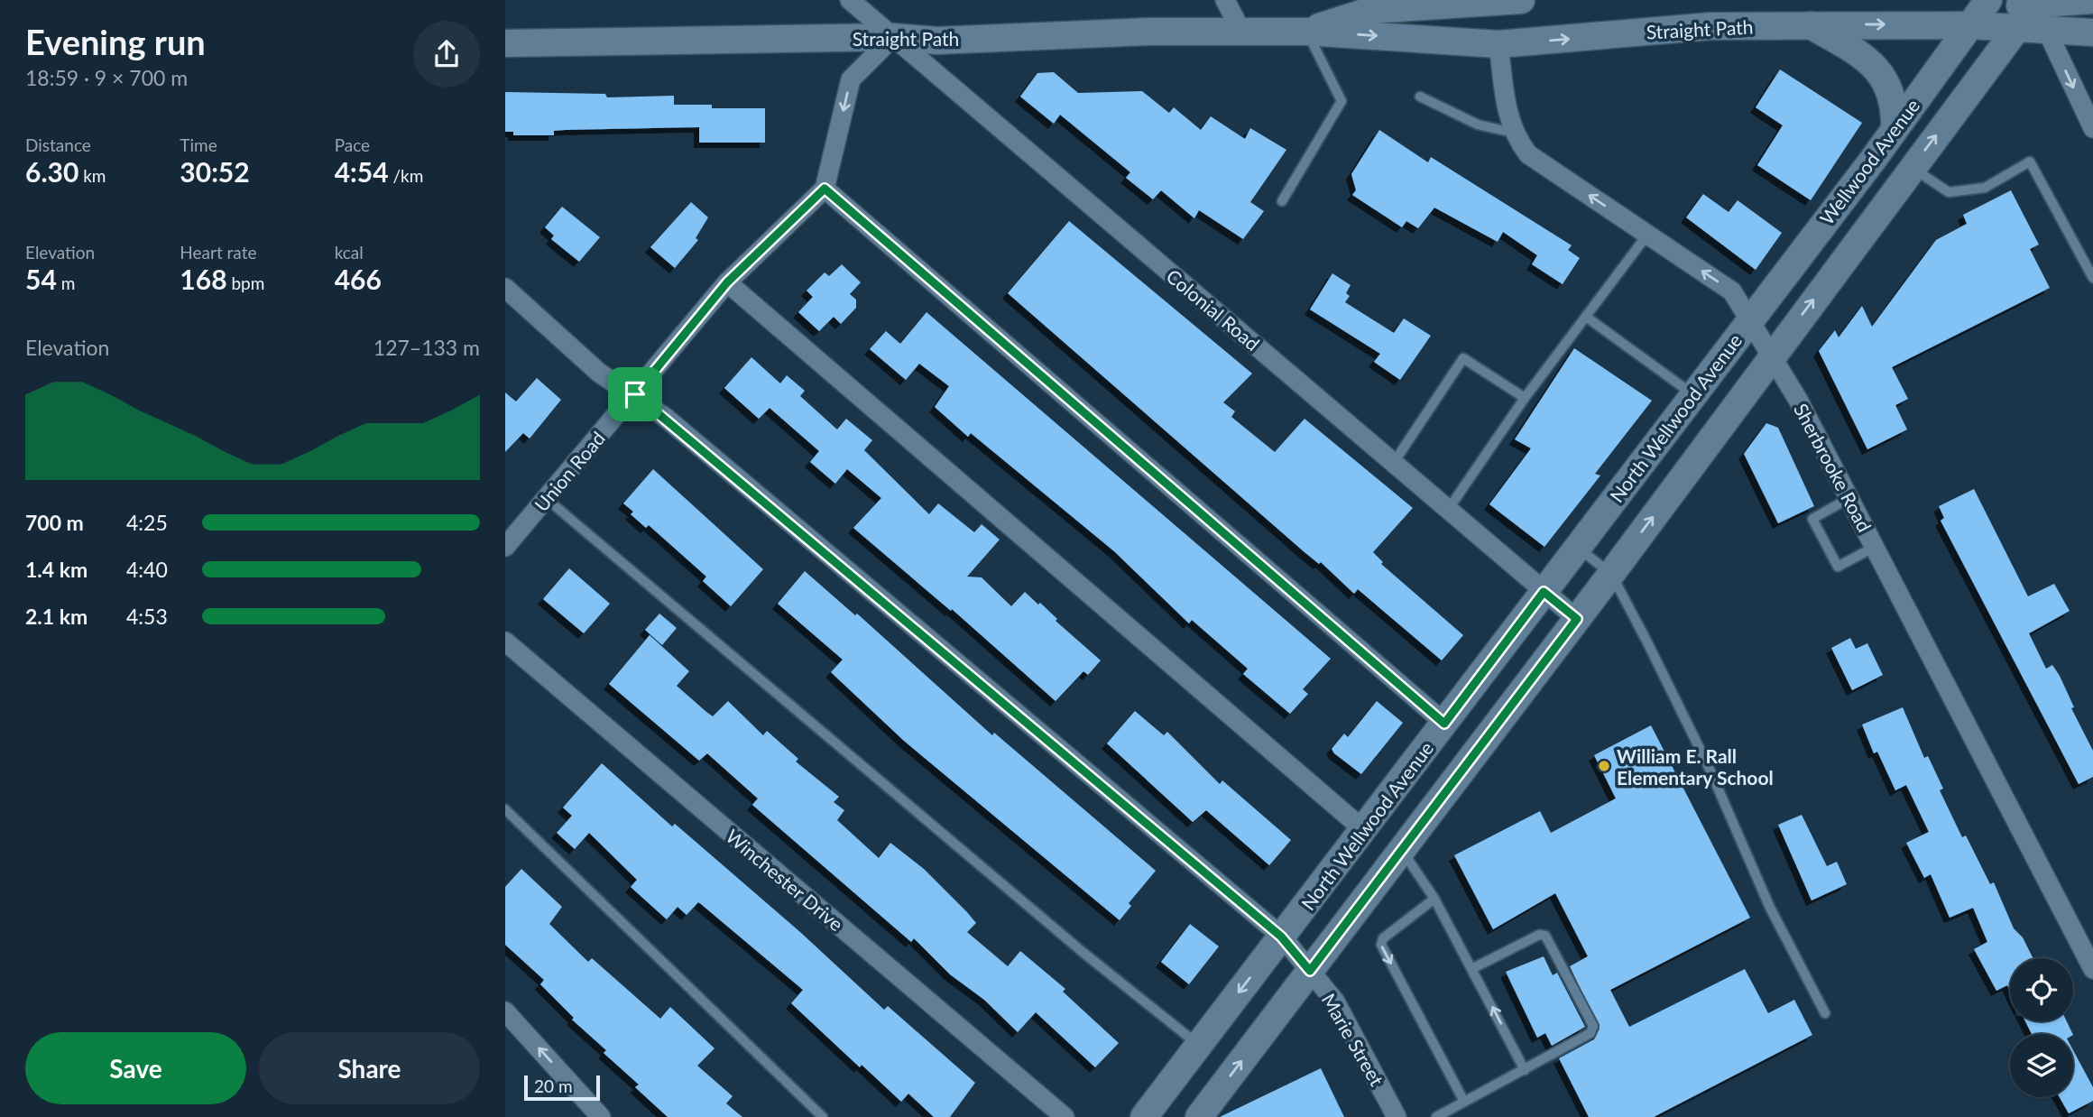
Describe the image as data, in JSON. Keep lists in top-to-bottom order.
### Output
{
  "streets": {
    "main road": ["Straight Path", "Wellwood Avenue", "North Wellwood Avenue"],
    "street": [
      "Colonial Road",
      "Sherbrooke Road",
      "Union Road",
      "Winchester Drive",
      "Marie Street"
    ]
  },
  "crossings": [
    ["Straight Path", "Wellwood Avenue"],
    ["Straight Path", "Colonial Road"],
    ["Straight Path", "Sherbrooke Road"],
    ["Wellwood Avenue", "North Wellwood Avenue"],
    ["Wellwood Avenue", "Sherbrooke Road"],
    ["Colonial Road", "North Wellwood Avenue"],
    ["North Wellwood Avenue", "Sherbrooke Road"],
    ["North Wellwood Avenue", "Marie Street"],
    ["Union Road", "Marie Street"]
  ],
  "places": ["William E. Rall Elementary School"],
  "scale_bar": "20 m",
  "page": {
    "heading": ["Evening run", "18:59 · 9 × 700 m"],
    "stats": [
      ["Distance", "6.30 km"],
      ["Time", "30:52"],
      ["Pace", "4:54 /km"],
      ["Elevation", "54 m"],
      ["Heart rate", "168 bpm"],
      ["kcal", "466"]
    ],
    "chart": ["Elevation", "127–133 m"],
    "list": [
      {
        "name": "700 m",
        "note": "4:25"
      },
      {
        "name": "1.4 km",
        "note": "4:40"
      },
      {
        "name": "2.1 km",
        "note": "4:53"
      }
    ],
    "buttons": ["Save", "Share"],
    "scale": "20 m"
  }
}
